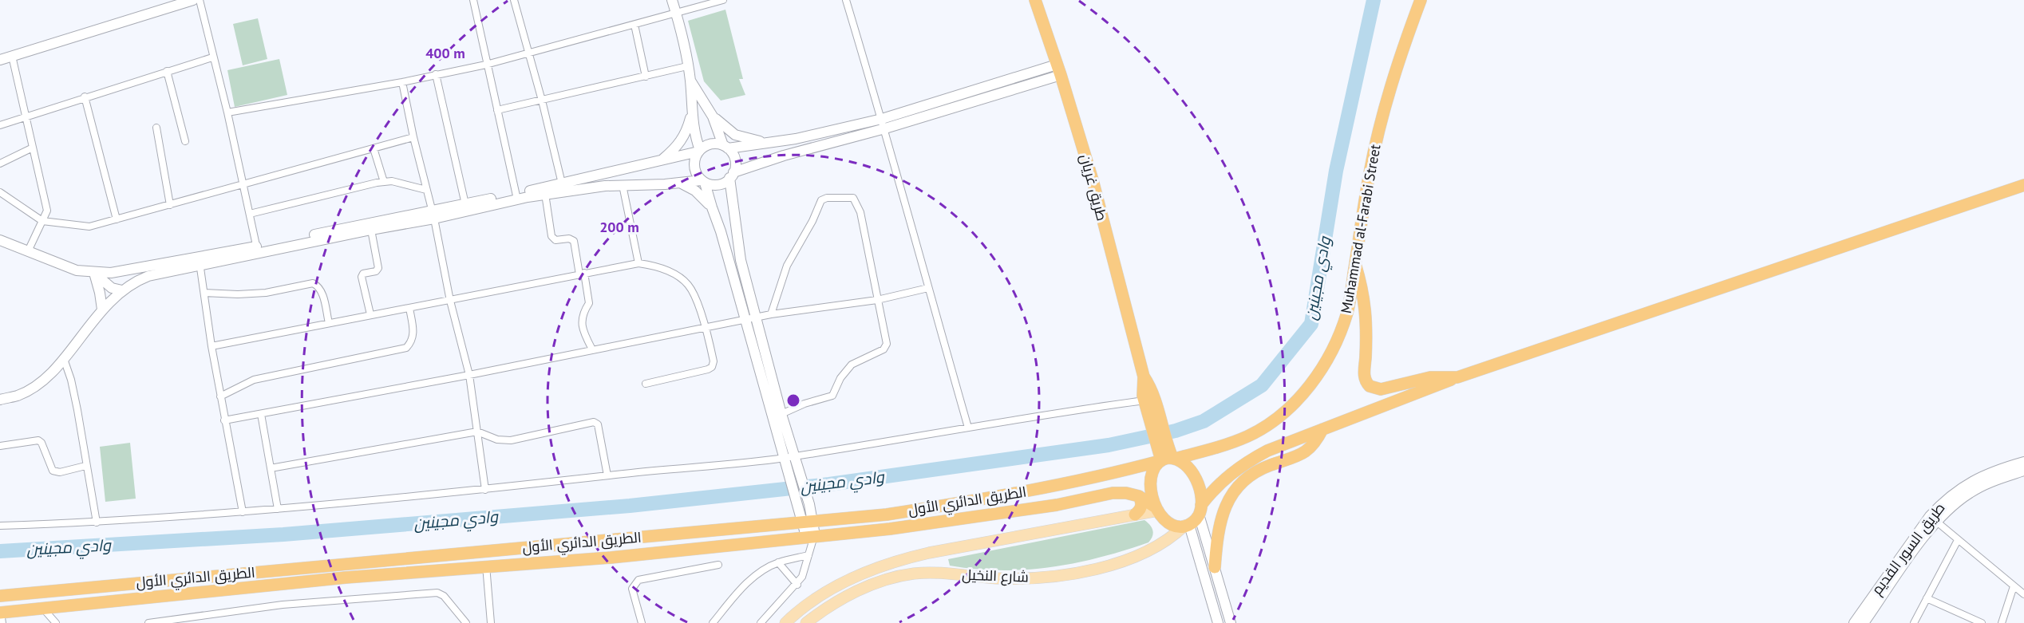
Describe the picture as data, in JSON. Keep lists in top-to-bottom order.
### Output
{
  "streets": {
    "highway": ["طريق غريان", "Muhammad al-Farabi Street", "الطريق الدائري الأول"],
    "main road": ["شارع النخيل"],
    "street": ["طريق السور القديم"]
  },
  "crossings": [
    ["طريق غريان", "Muhammad al-Farabi Street"],
    ["طريق غريان", "الطريق الدائري الأول"],
    ["طريق غريان", "شارع النخيل"],
    ["Muhammad al-Farabi Street", "الطريق الدائري الأول"],
    ["Muhammad al-Farabi Street", "شارع النخيل"],
    ["الطريق الدائري الأول", "شارع النخيل"]
  ],
  "water": ["وادي مجينين"],
  "rings": ["400 m", "200 m"]
}
